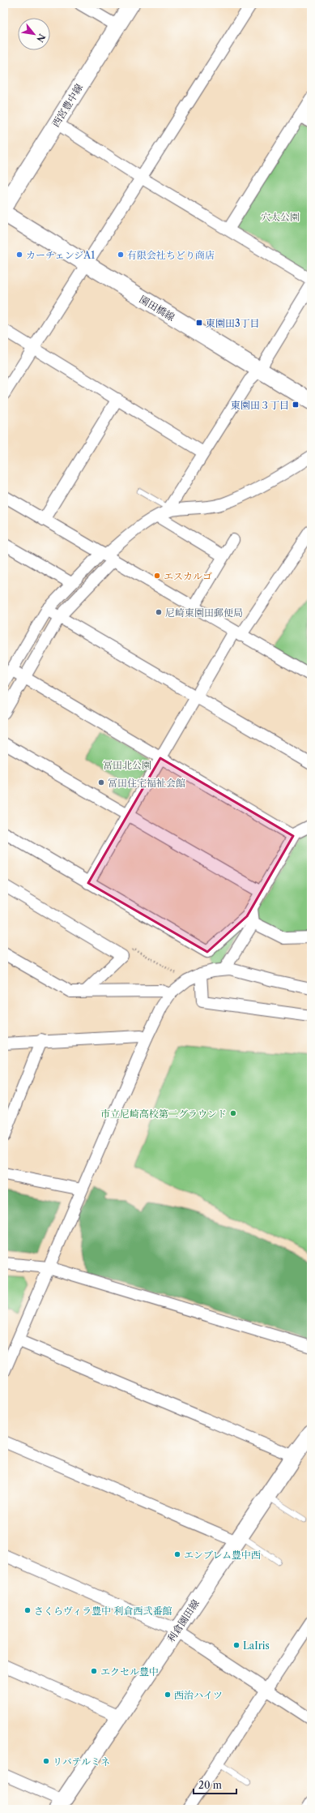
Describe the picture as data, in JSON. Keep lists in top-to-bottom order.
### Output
{
  "streets": {
    "street": ["西宮豊中線", "園田橋線", "利倉園田線"]
  },
  "parks": ["穴太公園", "冨田北公園"],
  "places": {
    "other": [
      "カーチェンジA1",
      "有限会社ちどり商店",
      "エスカルゴ",
      "尼崎東園田郵便局",
      "冨田住宅福祉会館",
      "市立尼崎高校第二グラウンド",
      "エンブレム豊中西",
      "さくらヴィラ豊中 利倉西弐番館",
      "LaIris",
      "エクセル豊中",
      "西治ハイツ",
      "リバテルミネ"
    ],
    "transit": ["東園田3丁目", "東園田３丁目"]
  },
  "scale_bar": "20 m",
  "north": "bottom right"
}
